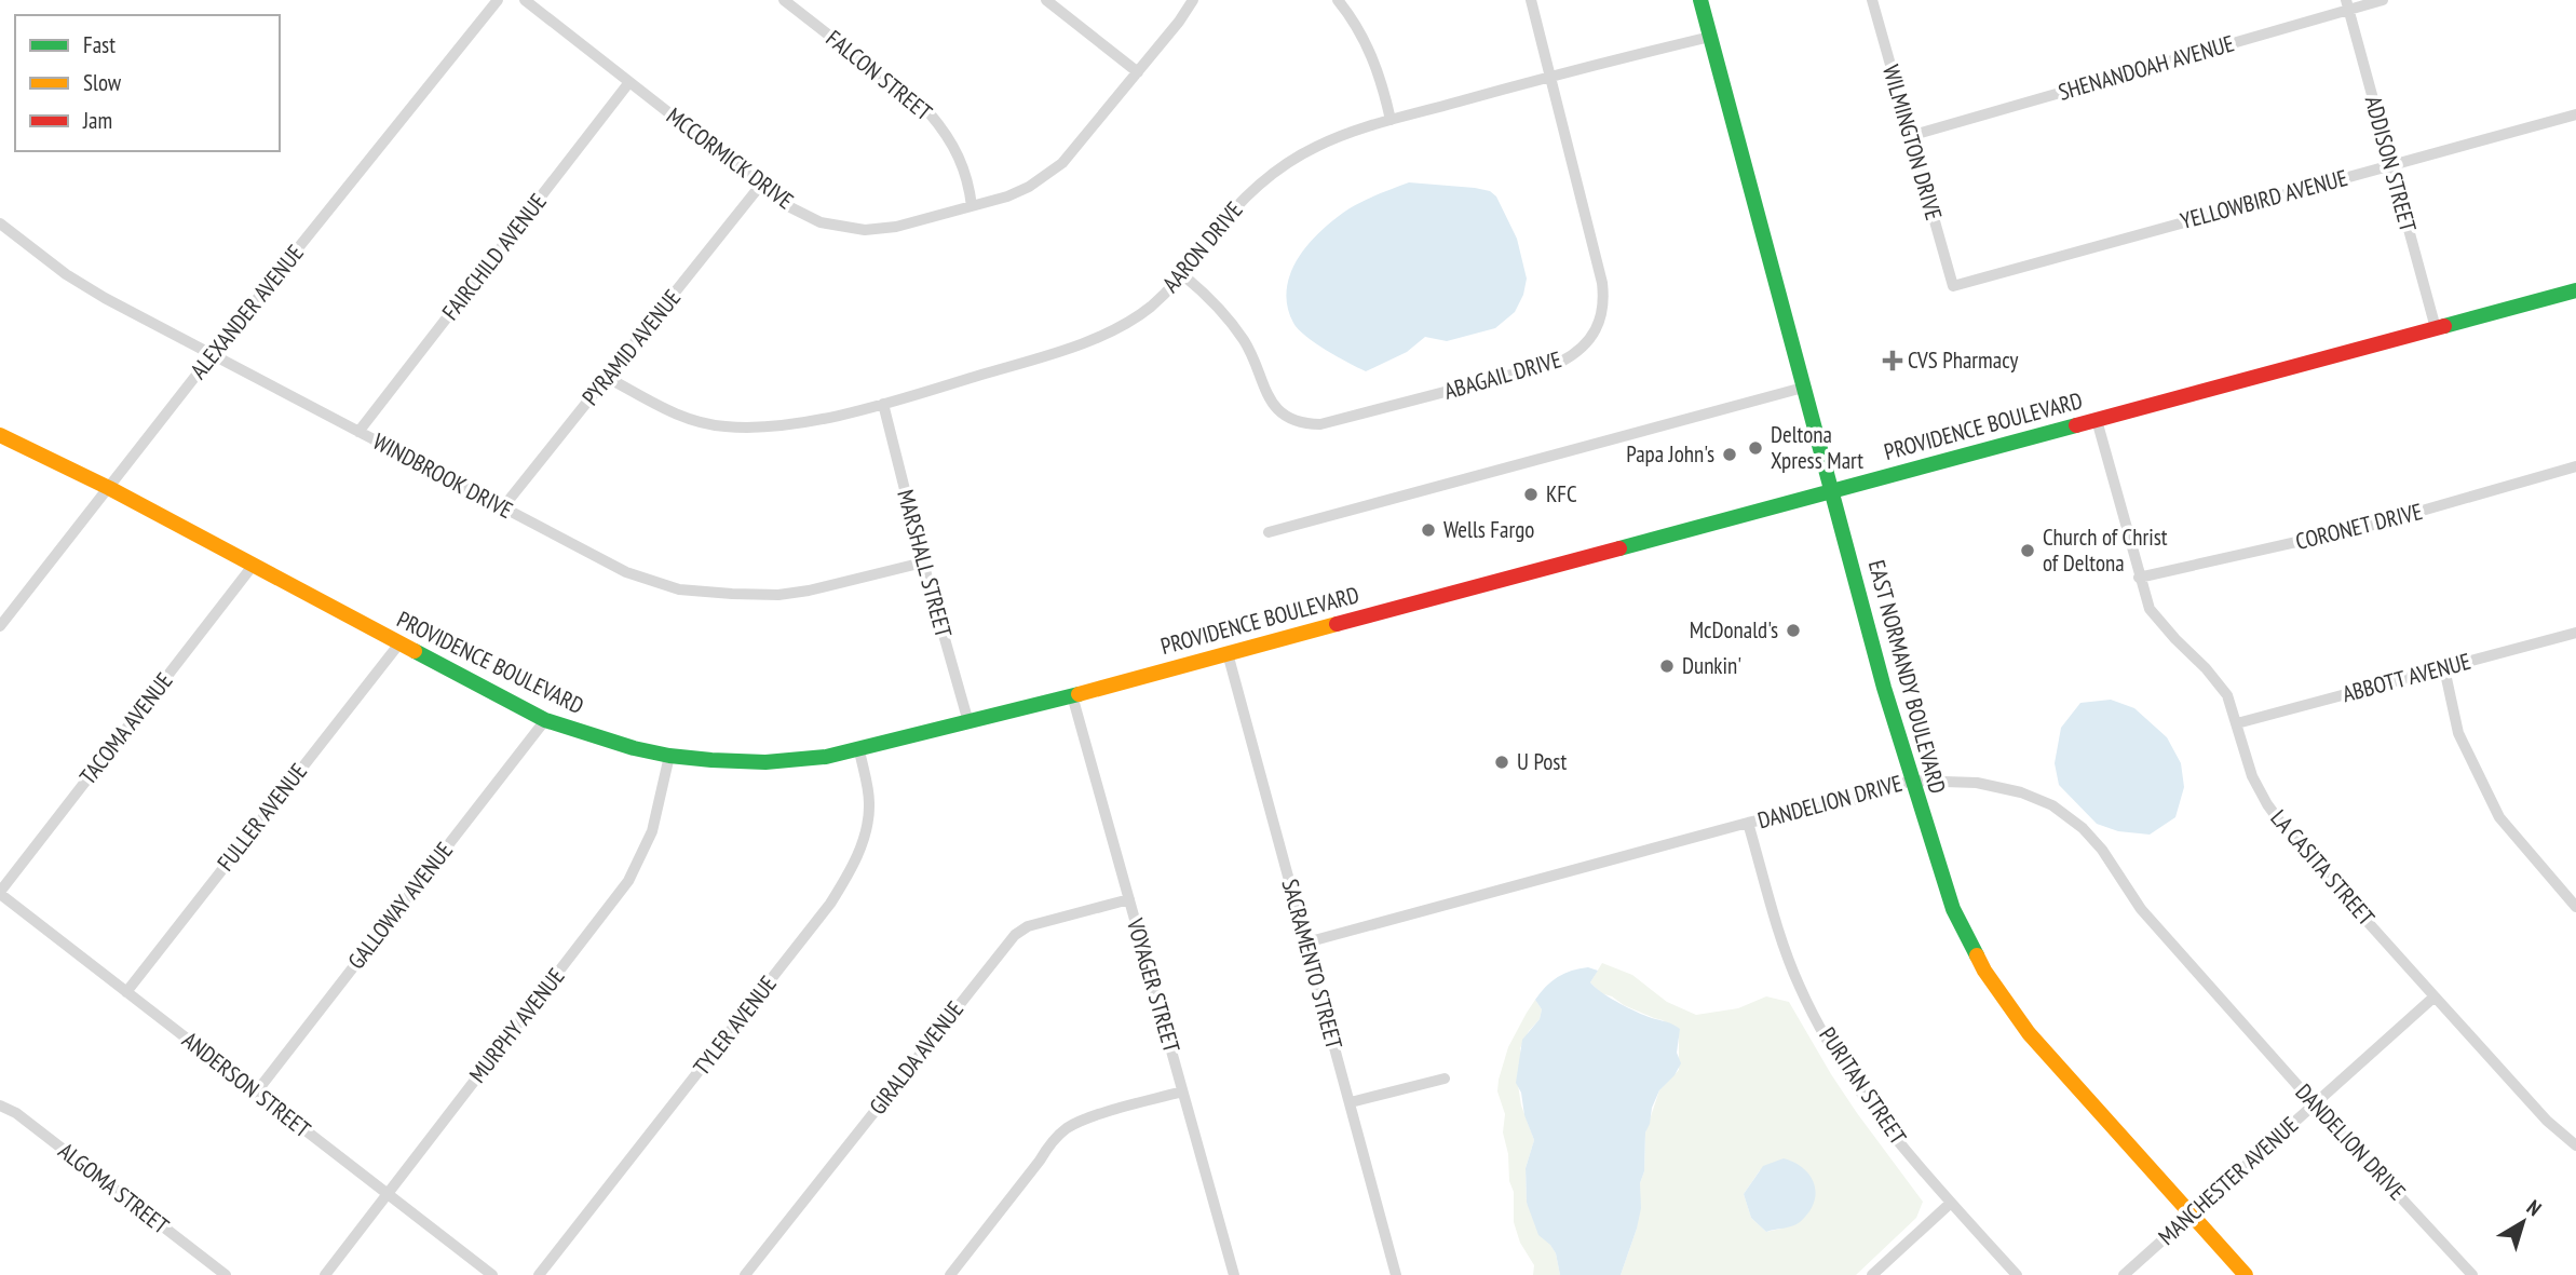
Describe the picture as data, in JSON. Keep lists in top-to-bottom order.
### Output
{
  "streets": {
    "main road": ["PROVIDENCE BOULEVARD", "EAST NORMANDY BOULEVARD"],
    "street": [
      "SHENANDOAH AVENUE",
      "FALCON STREET",
      "WILMINGTON DRIVE",
      "MCCORMICK DRIVE",
      "ADDISON STREET",
      "YELLOWBIRD AVENUE",
      "AARON DRIVE",
      "FAIRCHILD AVENUE",
      "ALEXANDER AVENUE",
      "PYRAMID AVENUE",
      "ABAGAIL DRIVE",
      "WINDBROOK DRIVE",
      "CORONET DRIVE",
      "MARSHALL STREET",
      "ABBOTT AVENUE",
      "TACOMA AVENUE",
      "DANDELION DRIVE",
      "FULLER AVENUE",
      "LA CASITA STREET",
      "GALLOWAY AVENUE",
      "SACRAMENTO STREET",
      "VOYAGER STREET",
      "MURPHY AVENUE",
      "TYLER AVENUE",
      "GIRALDA AVENUE",
      "ANDERSON STREET",
      "PURITAN STREET",
      "MANCHESTER AVENUE",
      "ALGOMA STREET"
    ]
  },
  "crossings": [
    ["SHENANDOAH AVENUE", "WILMINGTON DRIVE"],
    ["SHENANDOAH AVENUE", "ADDISON STREET"],
    ["FALCON STREET", "MCCORMICK DRIVE"],
    ["WILMINGTON DRIVE", "YELLOWBIRD AVENUE"],
    ["MCCORMICK DRIVE", "FAIRCHILD AVENUE"],
    ["MCCORMICK DRIVE", "PYRAMID AVENUE"],
    ["ADDISON STREET", "YELLOWBIRD AVENUE"],
    ["ADDISON STREET", "PROVIDENCE BOULEVARD"],
    ["AARON DRIVE", "PYRAMID AVENUE"],
    ["AARON DRIVE", "ABAGAIL DRIVE"],
    ["AARON DRIVE", "MARSHALL STREET"],
    ["AARON DRIVE", "EAST NORMANDY BOULEVARD"],
    ["FAIRCHILD AVENUE", "WINDBROOK DRIVE"],
    ["ALEXANDER AVENUE", "PROVIDENCE BOULEVARD"],
    ["ALEXANDER AVENUE", "WINDBROOK DRIVE"],
    ["PYRAMID AVENUE", "WINDBROOK DRIVE"],
    ["PROVIDENCE BOULEVARD", "MARSHALL STREET"],
    ["PROVIDENCE BOULEVARD", "EAST NORMANDY BOULEVARD"],
    ["PROVIDENCE BOULEVARD", "TACOMA AVENUE"],
    ["PROVIDENCE BOULEVARD", "FULLER AVENUE"],
    ["PROVIDENCE BOULEVARD", "LA CASITA STREET"],
    ["PROVIDENCE BOULEVARD", "GALLOWAY AVENUE"],
    ["PROVIDENCE BOULEVARD", "SACRAMENTO STREET"],
    ["PROVIDENCE BOULEVARD", "VOYAGER STREET"],
    ["PROVIDENCE BOULEVARD", "MURPHY AVENUE"],
    ["PROVIDENCE BOULEVARD", "TYLER AVENUE"],
    ["WINDBROOK DRIVE", "MARSHALL STREET"],
    ["CORONET DRIVE", "LA CASITA STREET"],
    ["EAST NORMANDY BOULEVARD", "DANDELION DRIVE"],
    ["EAST NORMANDY BOULEVARD", "MANCHESTER AVENUE"],
    ["ABBOTT AVENUE", "LA CASITA STREET"],
    ["TACOMA AVENUE", "ANDERSON STREET"],
    ["DANDELION DRIVE", "SACRAMENTO STREET"],
    ["DANDELION DRIVE", "PURITAN STREET"],
    ["DANDELION DRIVE", "MANCHESTER AVENUE"],
    ["FULLER AVENUE", "ANDERSON STREET"],
    ["LA CASITA STREET", "MANCHESTER AVENUE"],
    ["GALLOWAY AVENUE", "ANDERSON STREET"],
    ["VOYAGER STREET", "GIRALDA AVENUE"],
    ["MURPHY AVENUE", "ANDERSON STREET"]
  ],
  "places": {
    "health": ["CVS Pharmacy"],
    "other": [
      "Deltona Xpress Mart",
      "Papa John's",
      "KFC",
      "Wells Fargo",
      "Church of Christ of Deltona",
      "McDonald's",
      "Dunkin'",
      "U Post"
    ]
  },
  "legend": ["Fast", "Slow", "Jam"],
  "north": "top right"
}
